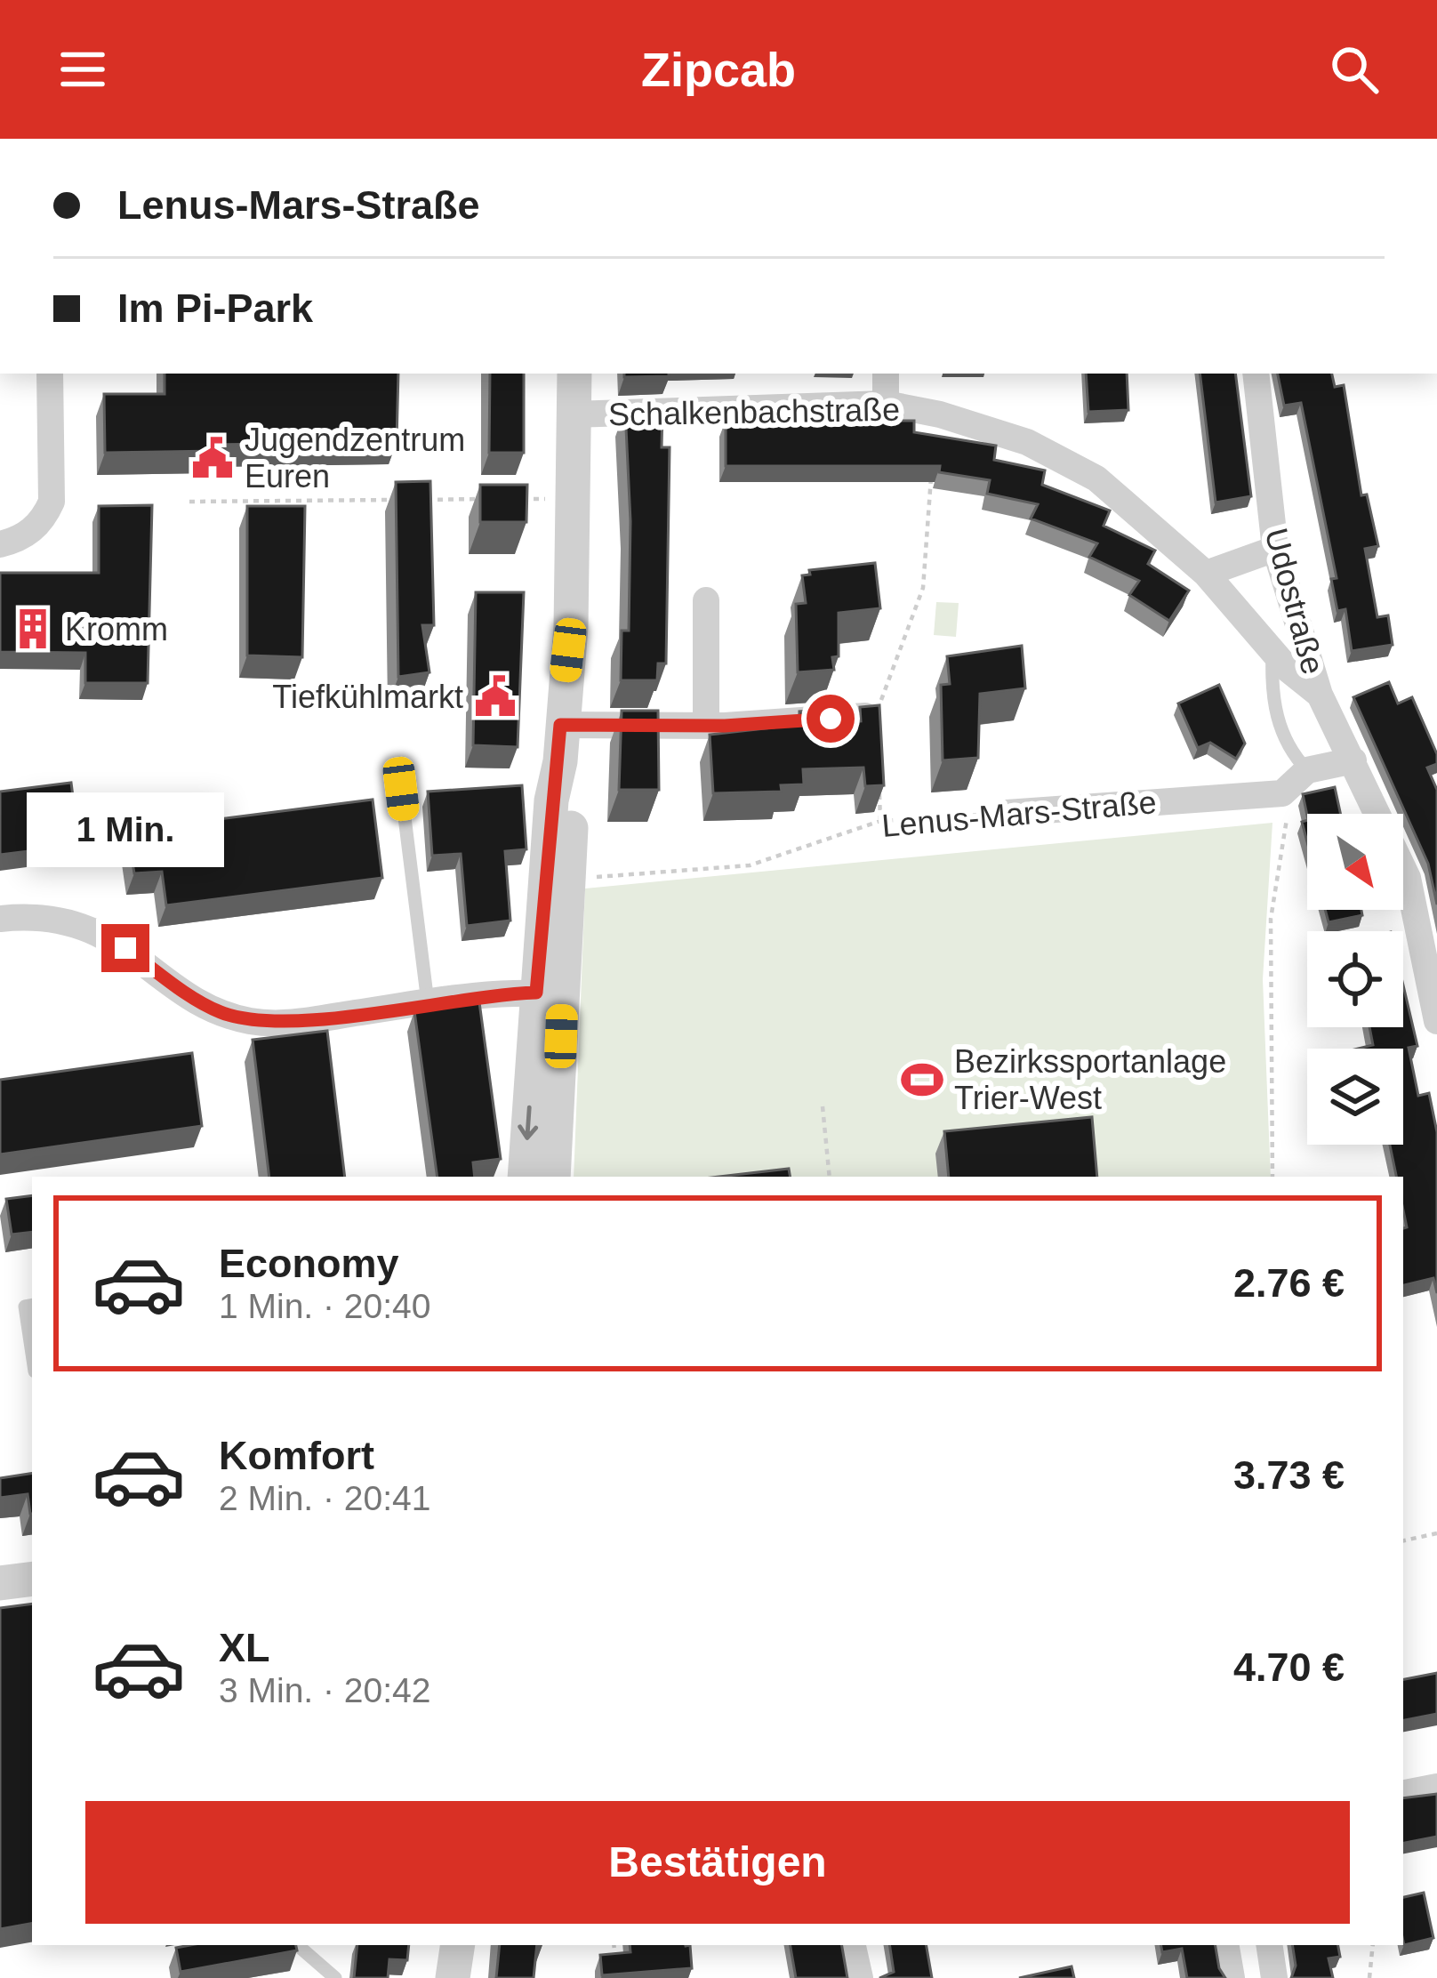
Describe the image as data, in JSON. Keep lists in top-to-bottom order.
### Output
{
  "streets": {
    "street": ["Schalkenbachstraße", "Udostraße", "Lenus-Mars-Straße"]
  },
  "crossings": [
    ["Schalkenbachstraße", "Udostraße"]
  ],
  "places": {
    "public building": ["Jugendzentrum Euren", "Tiefkühlmarkt"],
    "building": ["Kromm"],
    "sports": ["Bezirkssportanlage Trier-West"]
  },
  "north": "bottom right",
  "page": {
    "header": "Zipcab",
    "banner": ["Lenus-Mars-Straße", "Im Pi-Park"],
    "bubble": "1 Min.",
    "list": [
      {
        "name": "Economy",
        "note": "1 Min. · 20:40",
        "value": "2.76 €"
      },
      {
        "name": "Komfort",
        "note": "2 Min. · 20:41",
        "value": "3.73 €"
      },
      {
        "name": "XL",
        "note": "3 Min. · 20:42",
        "value": "4.70 €"
      }
    ],
    "buttons": "Bestätigen"
  }
}
